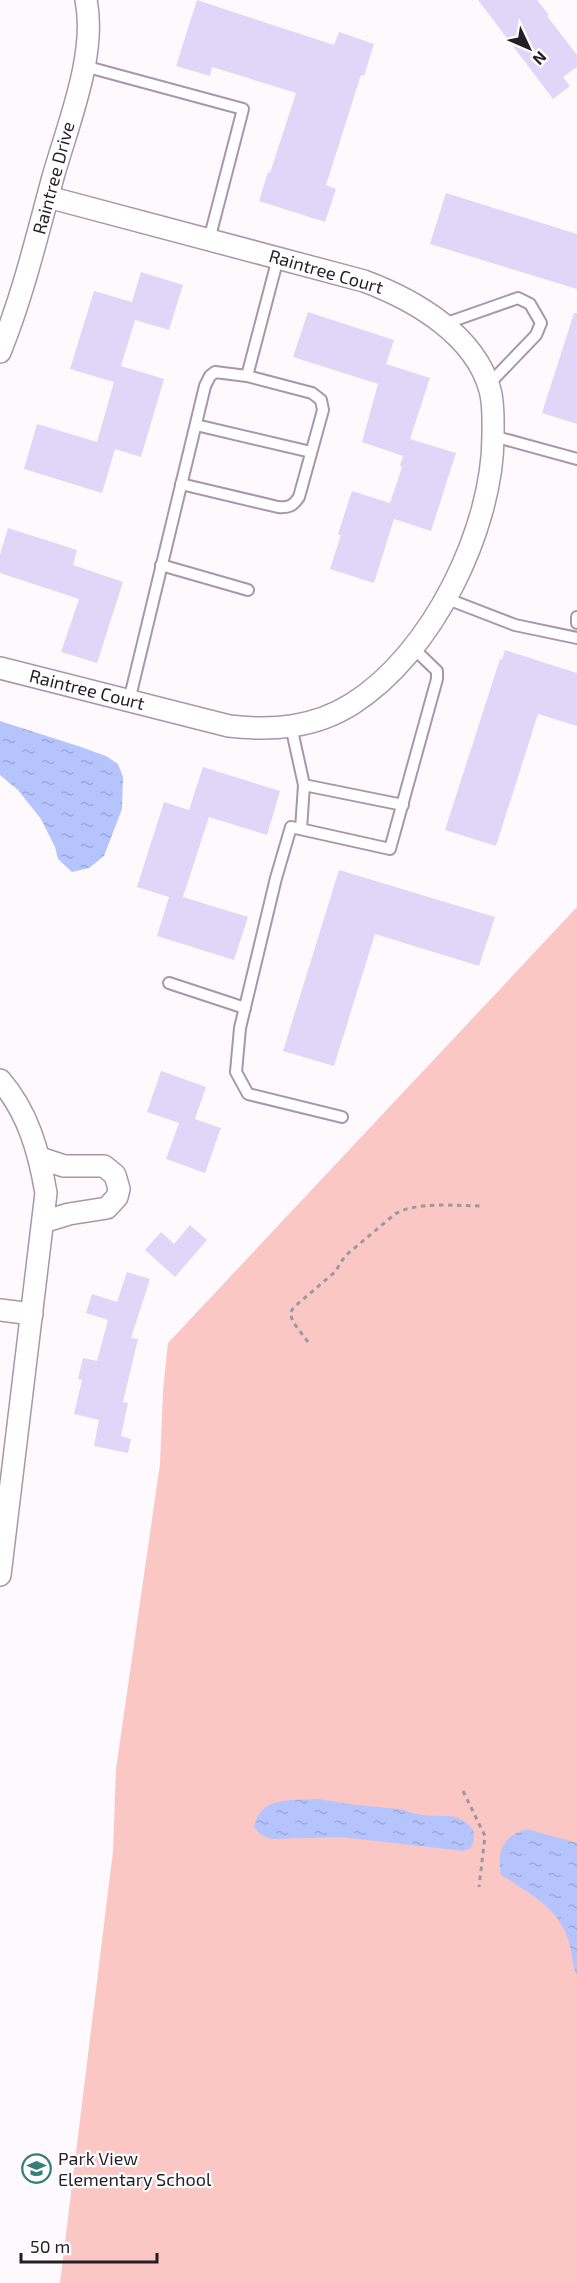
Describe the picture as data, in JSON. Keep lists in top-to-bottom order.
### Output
{
  "streets": {
    "street": ["Raintree Drive", "Raintree Court"]
  },
  "crossings": [
    ["Raintree Drive", "Raintree Court"]
  ],
  "places": {
    "school or university": ["Park View Elementary School"]
  },
  "scale_bar": "50 m",
  "north": "bottom right"
}
